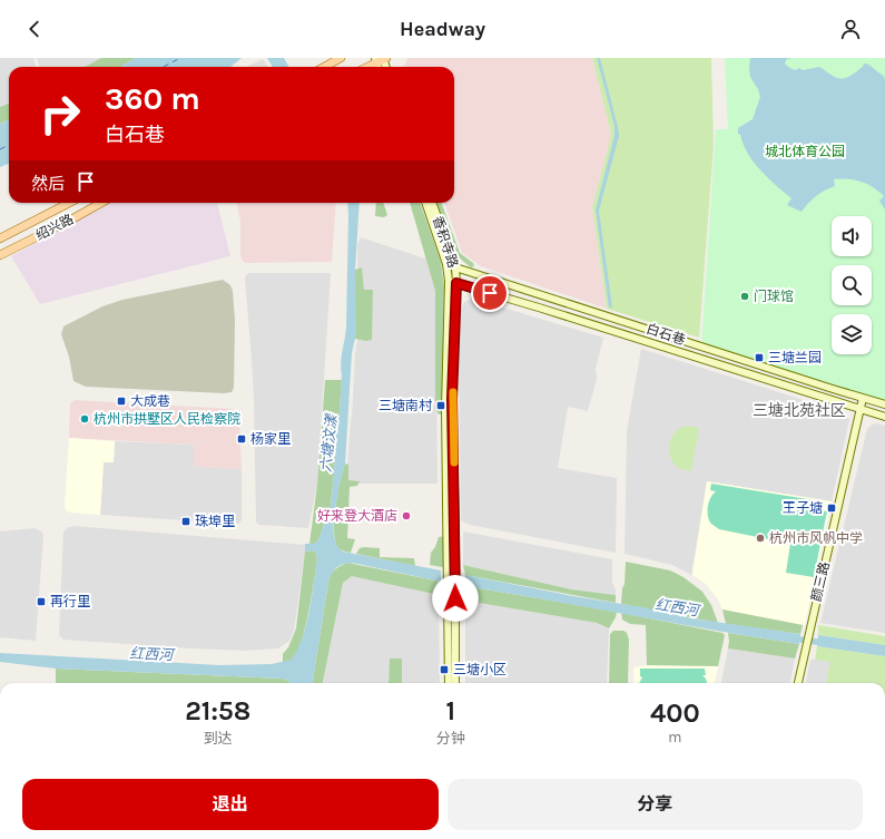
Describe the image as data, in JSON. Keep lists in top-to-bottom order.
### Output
{
  "streets": {
    "main road": [
      "绍兴路",
      "香积寺路",
      "白石巷",
      "颜三路"
    ]
  },
  "crossings": [
    ["香积寺路", "白石巷"],
    ["白石巷", "颜三路"]
  ],
  "districts": ["三塘北苑社区"],
  "water": ["六塘汶漾", "红西河"],
  "parks": ["城北体育公园"],
  "places": {
    "other": [
      "门球馆",
      "杭州市拱墅区人民检察院",
      "好来登大酒店",
      "杭州市风帆中学"
    ],
    "transit": [
      "三塘兰园",
      "大成巷",
      "三塘南村",
      "杨家里",
      "王子塘",
      "珠埠里",
      "再行里",
      "三塘小区"
    ]
  },
  "page": {
    "header": "Headway",
    "turn": ["360 m", "白石巷"],
    "then": "然后",
    "eta": [
      "21:58",
      "到达",
      "1",
      "分钟",
      "400",
      "m"
    ],
    "buttons": ["退出", "分享"]
  }
}
